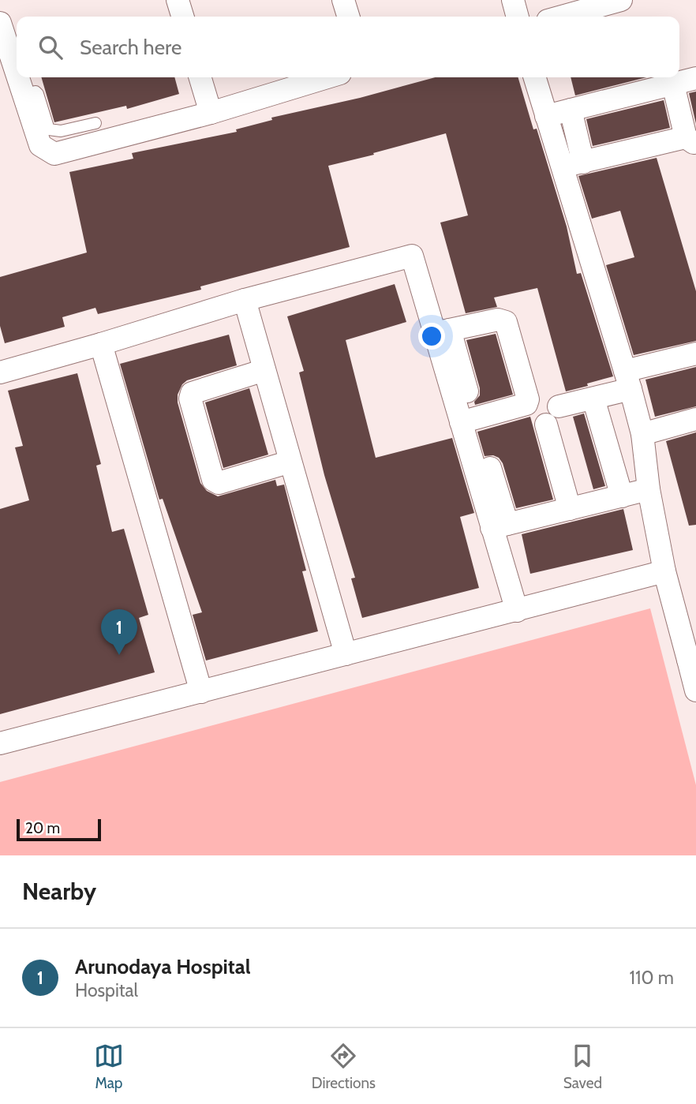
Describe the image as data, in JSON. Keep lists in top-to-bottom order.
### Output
{
  "scale_bar": "20 m",
  "page": {
    "search": "Search here",
    "pins": "1",
    "scale": "20 m",
    "heading": "Nearby",
    "list": [
      {
        "mark": "1",
        "name": "Arunodaya Hospital",
        "note": "Hospital",
        "value": "110 m"
      }
    ],
    "nav": ["Map", "Directions", "Saved"]
  }
}
